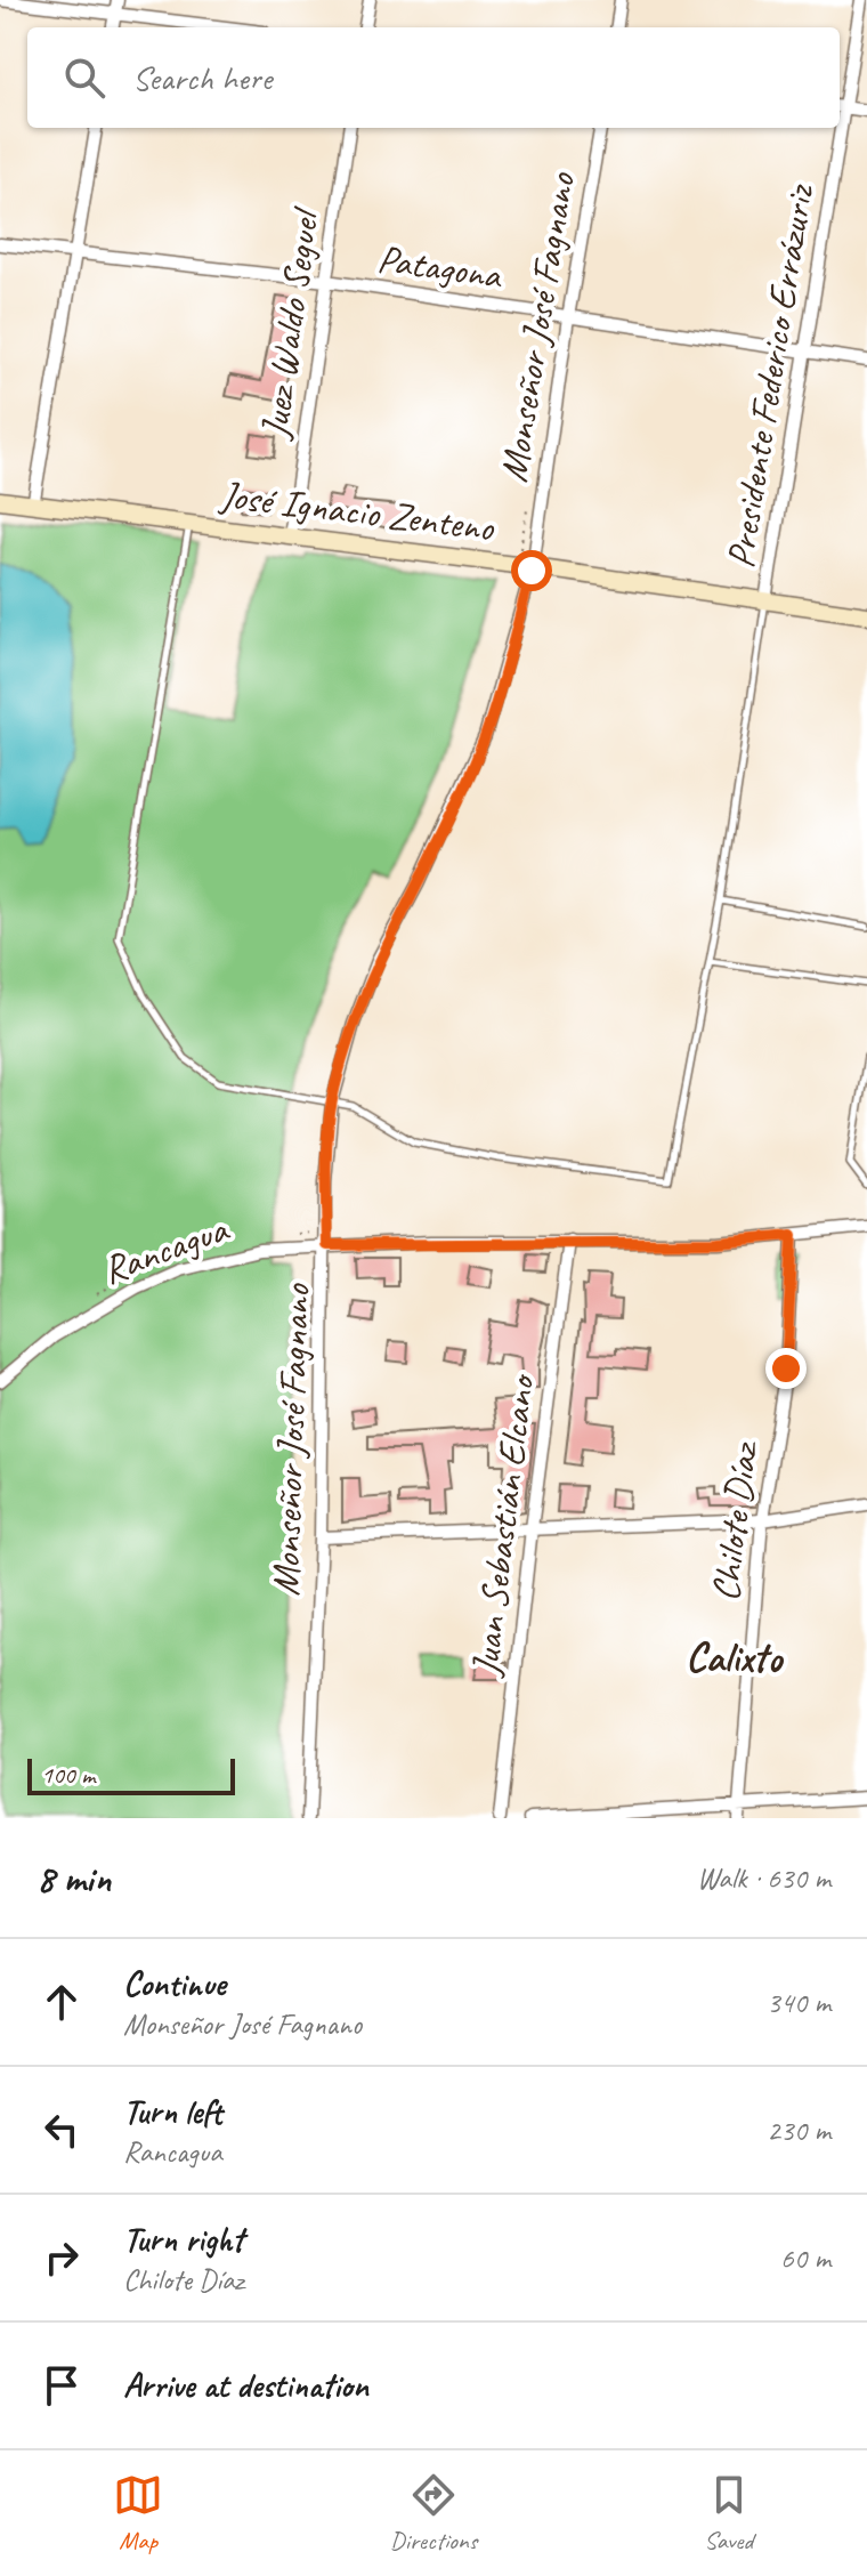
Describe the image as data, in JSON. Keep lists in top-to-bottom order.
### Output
{
  "streets": {
    "street": [
      "Patagona",
      "Juez Waldo Seguel",
      "Monseñor José Fagnano",
      "Presidente Federico Errázuriz",
      "José Ignacio Zenteno",
      "Rancagua",
      "Chilote Díaz",
      "Juan Sebastián Elcano"
    ]
  },
  "crossings": [
    ["Patagona", "Juez Waldo Seguel"],
    ["Patagona", "Monseñor José Fagnano"],
    ["Patagona", "Presidente Federico Errázuriz"],
    ["Juez Waldo Seguel", "José Ignacio Zenteno"],
    ["Monseñor José Fagnano", "José Ignacio Zenteno"],
    ["Monseñor José Fagnano", "Rancagua"],
    ["Presidente Federico Errázuriz", "José Ignacio Zenteno"],
    ["Rancagua", "Chilote Díaz"],
    ["Rancagua", "Juan Sebastián Elcano"]
  ],
  "districts": ["Calixto"],
  "scale_bar": "100 m",
  "page": {
    "search": "Search here",
    "scale": "100 m",
    "heading": ["8 min", "Walk · 630 m"],
    "list": [
      ["Continue", "Monseñor José Fagnano", "340 m"],
      ["Turn left", "Rancagua", "230 m"],
      ["Turn right", "Chilote Díaz", "60 m"],
      "Arrive at destination"
    ],
    "nav": ["Map", "Directions", "Saved"]
  }
}
